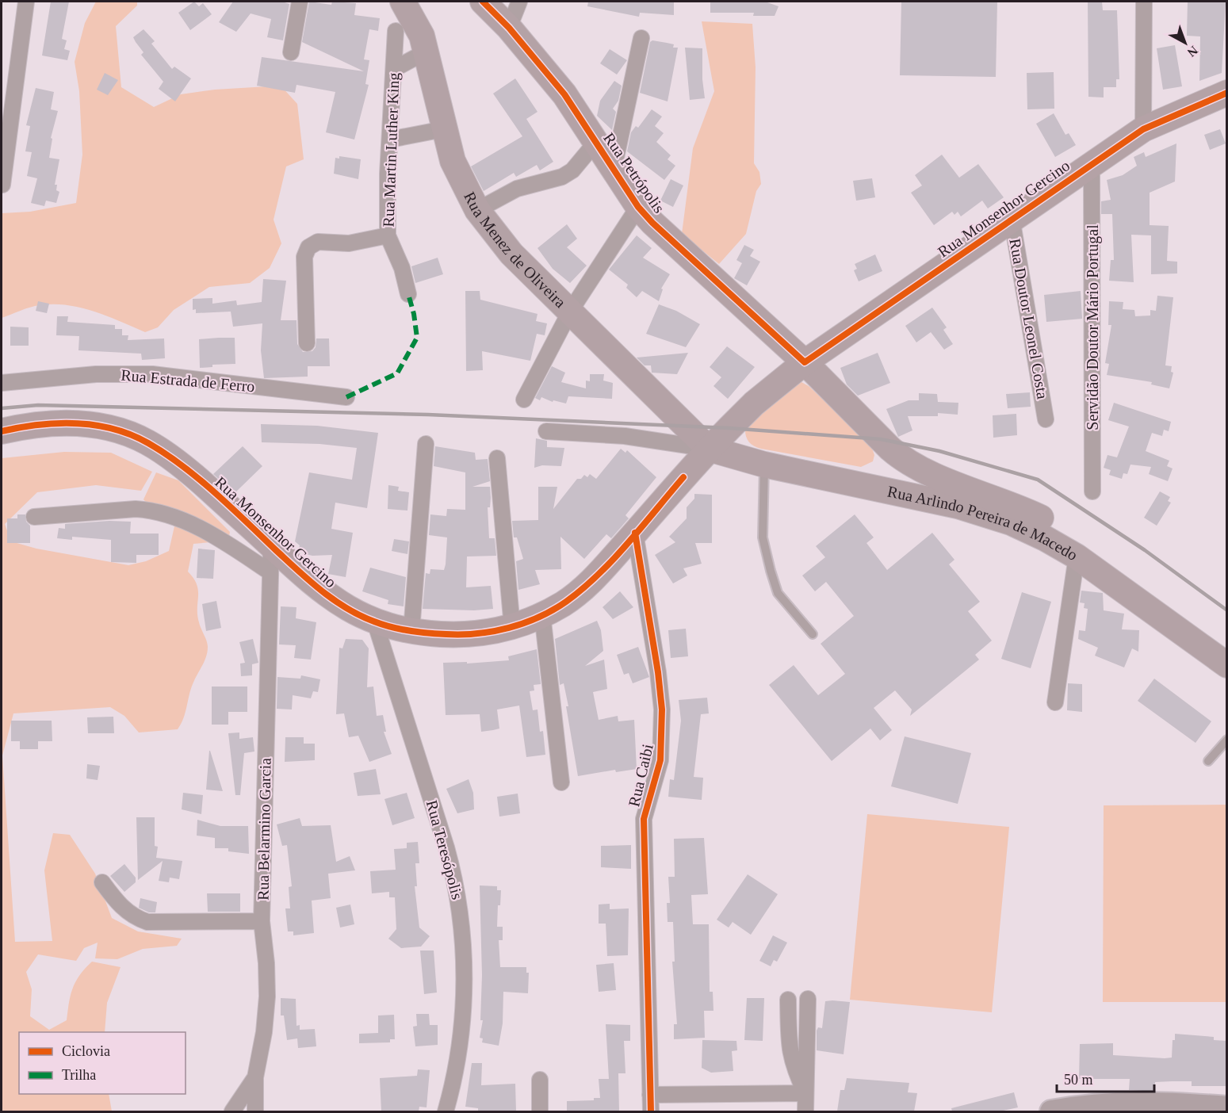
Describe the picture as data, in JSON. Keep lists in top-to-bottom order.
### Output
{
  "streets": {
    "main road": [
      "Rua Petrópolis",
      "Rua Monsenhor Gercino",
      "Rua Menez de Oliveira",
      "Rua Arlindo Pereira de Macedo"
    ],
    "street": [
      "Rua Martin Luther King",
      "Rua Doutor Leonel Costa",
      "Servidão Doutor Mário Portugal",
      "Rua Estrada de Ferro",
      "Rua Caibi",
      "Rua Belarmino Garcia",
      "Rua Teresópolis"
    ]
  },
  "crossings": [
    ["Rua Petrópolis", "Rua Monsenhor Gercino"],
    ["Rua Petrópolis", "Rua Arlindo Pereira de Macedo"],
    ["Rua Monsenhor Gercino", "Rua Menez de Oliveira"],
    ["Rua Monsenhor Gercino", "Rua Doutor Leonel Costa"],
    ["Rua Monsenhor Gercino", "Servidão Doutor Mário Portugal"],
    ["Rua Monsenhor Gercino", "Rua Arlindo Pereira de Macedo"],
    ["Rua Monsenhor Gercino", "Rua Caibi"],
    ["Rua Monsenhor Gercino", "Rua Belarmino Garcia"],
    ["Rua Monsenhor Gercino", "Rua Teresópolis"],
    ["Rua Menez de Oliveira", "Rua Arlindo Pereira de Macedo"]
  ],
  "legend": ["Ciclovia", "Trilha"],
  "scale_bar": "50 m",
  "north": "bottom right"
}
